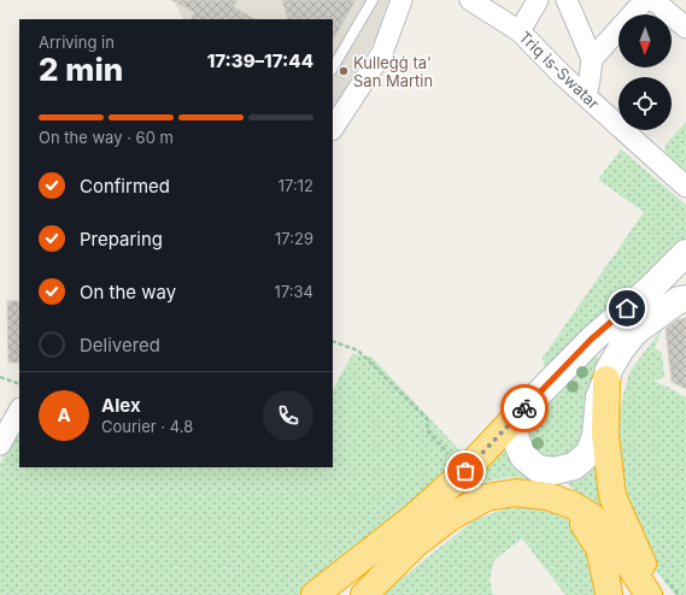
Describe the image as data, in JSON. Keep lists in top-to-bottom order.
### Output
{
  "streets": {
    "street": ["Triq is-Swatar"]
  },
  "places": ["Kulleġġ ta' San Martin"],
  "north": "bottom",
  "page": {
    "heading": ["2 min", "Arriving in", "17:39–17:44"],
    "panel": ["Alex", "Courier · 4.8"],
    "bar": "On the way · 60 m",
    "list": [
      ["Confirmed", "17:12"],
      ["Preparing", "17:29"],
      ["On the way", "17:34"],
      "Delivered"
    ],
    "round": "A"
  }
}
